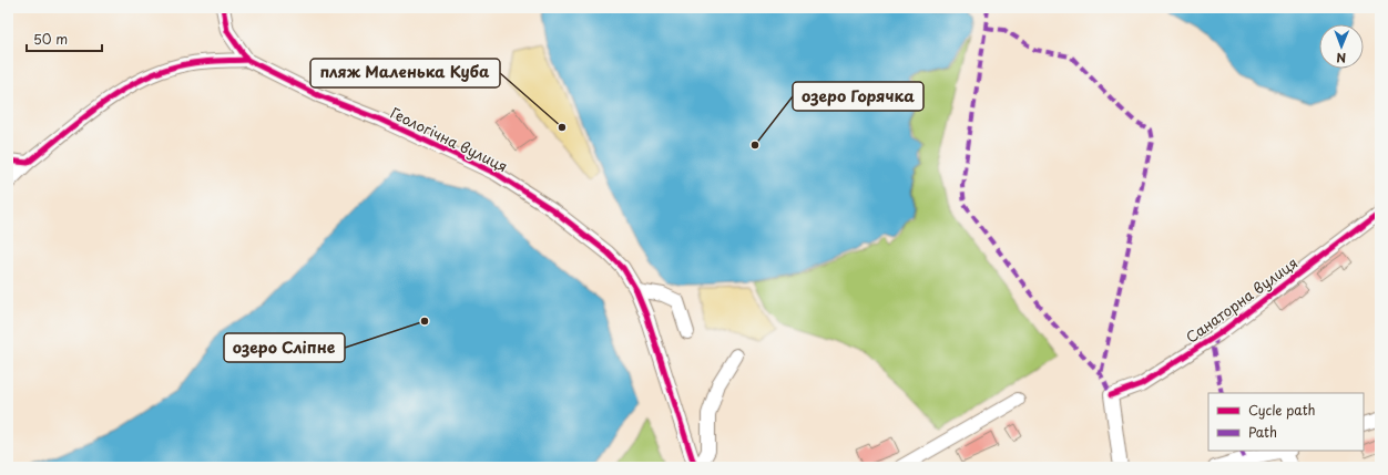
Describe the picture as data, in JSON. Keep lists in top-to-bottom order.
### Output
{
  "streets": {
    "street": ["Геологічна вулиця", "Санаторна вулиця"]
  },
  "places": ["пляж Маленька Куба", "озеро Горячка", "озеро Сліпне"],
  "legend": ["Cycle path", "Path"],
  "scale_bar": "50 m",
  "north": "bottom"
}
